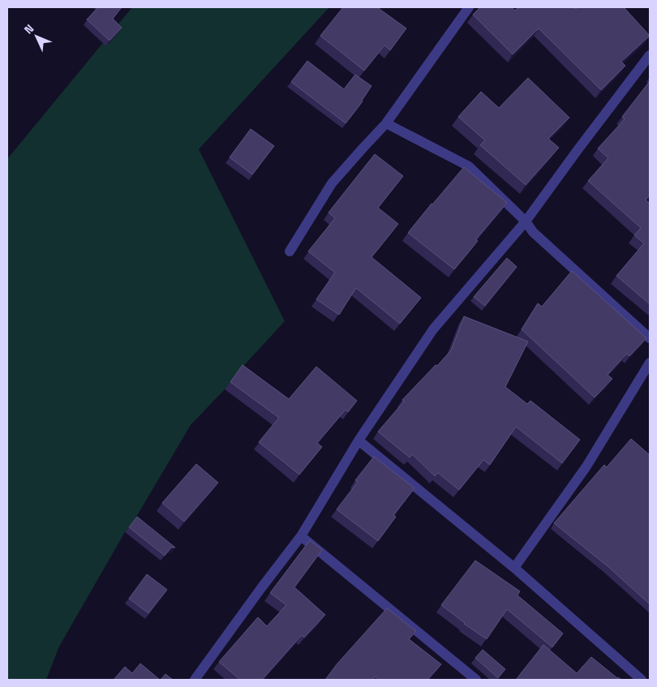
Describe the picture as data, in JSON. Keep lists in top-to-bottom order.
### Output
{
  "north": "top left"
}
